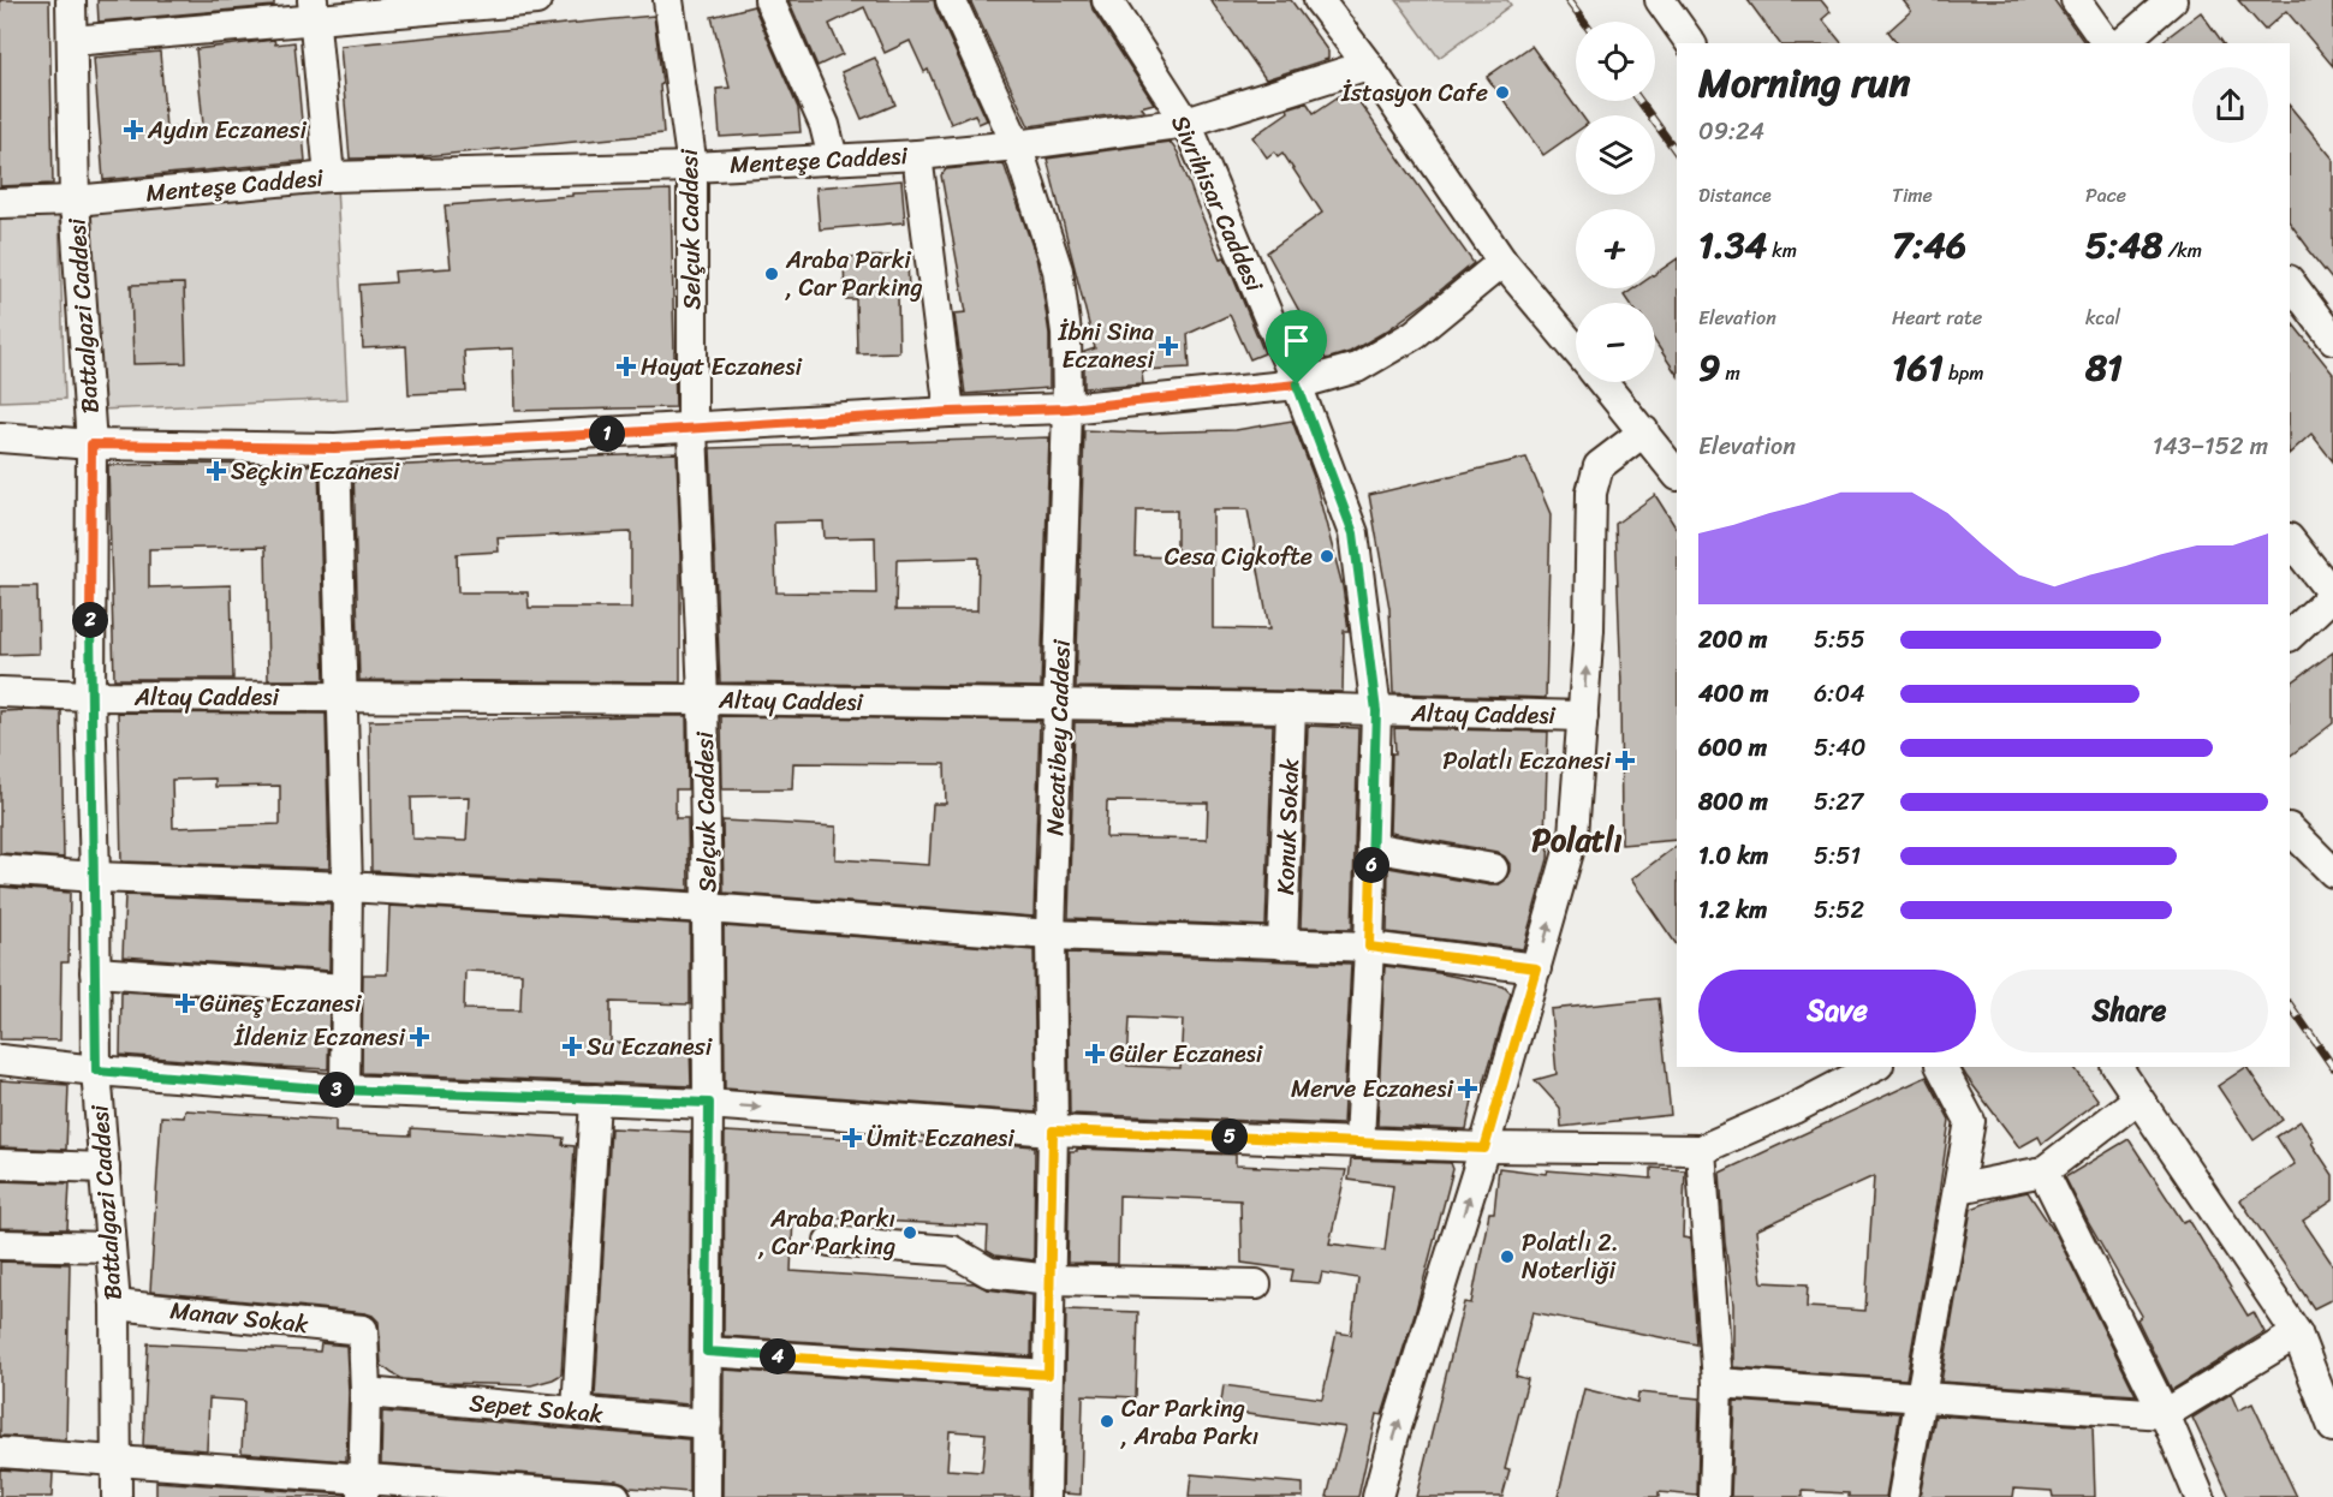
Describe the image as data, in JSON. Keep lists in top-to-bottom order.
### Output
{
  "streets": {
    "street": [
      "Menteşe Caddesi",
      "Sivrihisar Caddesi",
      "Selçuk Caddesi",
      "Battalgazi Caddesi",
      "Altay Caddesi",
      "Necatibey Caddesi",
      "Konuk Sokak",
      "Manav Sokak",
      "Sepet Sokak"
    ]
  },
  "crossings": [
    ["Menteşe Caddesi", "Sivrihisar Caddesi"],
    ["Menteşe Caddesi", "Selçuk Caddesi"],
    ["Menteşe Caddesi", "Battalgazi Caddesi"],
    ["Menteşe Caddesi", "Necatibey Caddesi"],
    ["Sivrihisar Caddesi", "Altay Caddesi"],
    ["Selçuk Caddesi", "Altay Caddesi"],
    ["Selçuk Caddesi", "Sepet Sokak"],
    ["Battalgazi Caddesi", "Altay Caddesi"],
    ["Battalgazi Caddesi", "Manav Sokak"],
    ["Altay Caddesi", "Necatibey Caddesi"],
    ["Altay Caddesi", "Konuk Sokak"],
    ["Manav Sokak", "Sepet Sokak"]
  ],
  "districts": ["Polatlı"],
  "places": {
    "other": [
      "İstasyon Cafe",
      "Araba Parki , Car Parking",
      "Cesa Cigkofte",
      "Araba Parkı , Car Parking",
      "Polatlı 2. Noterliği",
      "Car Parking , Araba Parkı"
    ],
    "health": [
      "Aydın Eczanesi",
      "İbni Sina Eczanesi",
      "Hayat Eczanesi",
      "Seçkin Eczanesi",
      "Polatlı Eczanesi",
      "Güneş Eczanesi",
      "İldeniz Eczanesi",
      "Su Eczanesi",
      "Güler Eczanesi",
      "Merve Eczanesi",
      "Ümit Eczanesi"
    ]
  },
  "page": {
    "map_buttons": ["+", "−"],
    "heading": ["Morning run", "09:24"],
    "stats": [
      ["Distance", "1.34 km"],
      ["Time", "7:46"],
      ["Pace", "5:48 /km"],
      ["Elevation", "9 m"],
      ["Heart rate", "161 bpm"],
      ["kcal", "81"]
    ],
    "chart": ["Elevation", "143–152 m"],
    "pins": [
      "1",
      "2",
      "6",
      "3",
      "5",
      "4"
    ],
    "list": [
      {
        "name": "200 m",
        "note": "5:55"
      },
      {
        "name": "400 m",
        "note": "6:04"
      },
      {
        "name": "600 m",
        "note": "5:40"
      },
      {
        "name": "800 m",
        "note": "5:27"
      },
      {
        "name": "1.0 km",
        "note": "5:51"
      },
      {
        "name": "1.2 km",
        "note": "5:52"
      }
    ],
    "buttons": ["Save", "Share"]
  }
}
